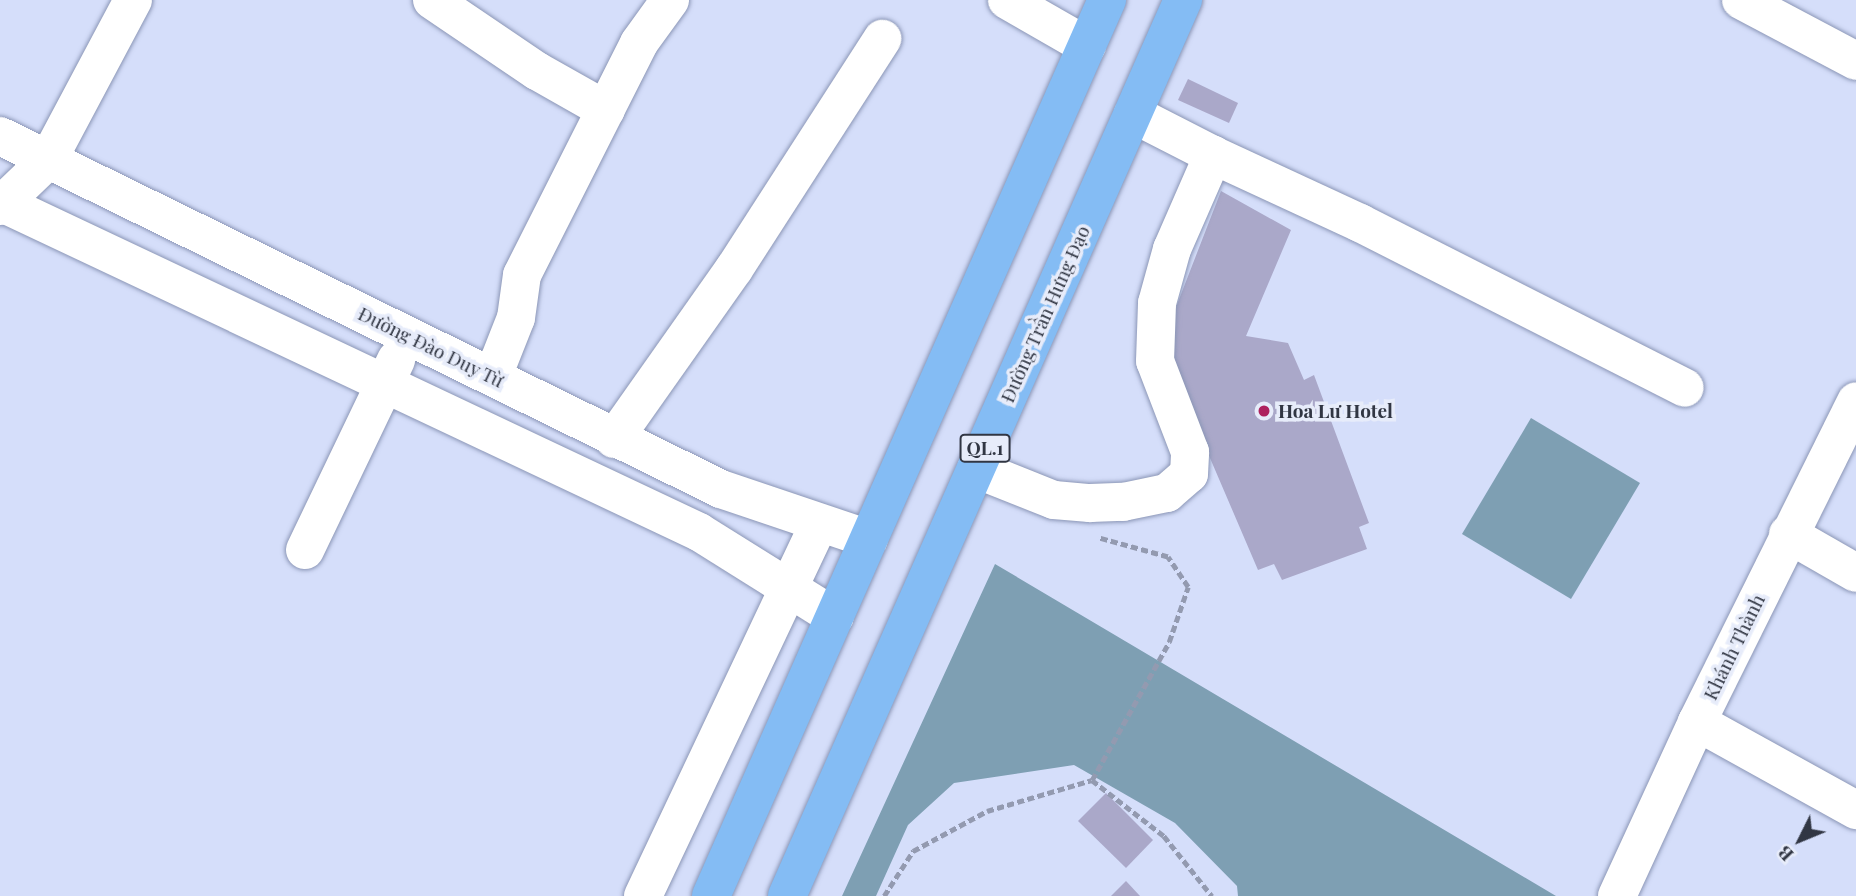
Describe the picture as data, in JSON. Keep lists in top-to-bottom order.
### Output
{
  "streets": {
    "main road": ["Đường Trần Hưng Đạo", "QL.1"],
    "street": ["Đường Đào Duy Từ", "Khánh Thành"]
  },
  "places": ["Hoa Lư Hotel"],
  "north": "bottom left"
}
